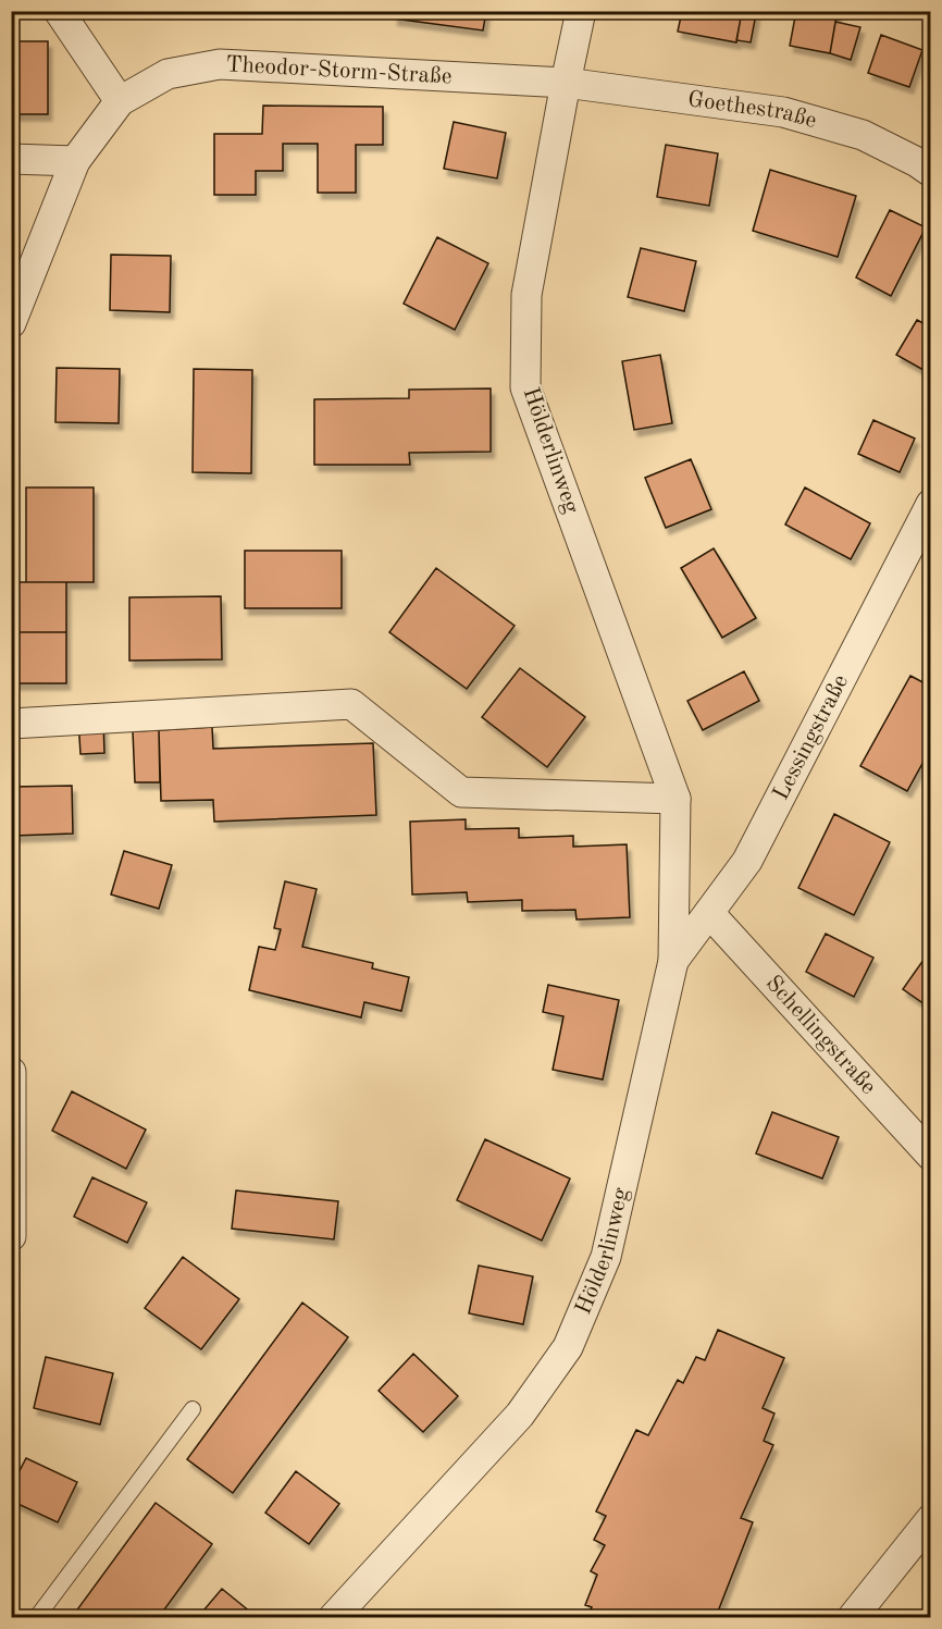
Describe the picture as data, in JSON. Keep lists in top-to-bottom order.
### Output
{
  "streets": {
    "street": [
      "Theodor-Storm-Straße",
      "Goethestraße",
      "Hölderlinweg",
      "Lessingstraße",
      "Schellingstraße"
    ]
  },
  "crossings": [
    ["Theodor-Storm-Straße", "Goethestraße"],
    ["Theodor-Storm-Straße", "Hölderlinweg"],
    ["Goethestraße", "Hölderlinweg"],
    ["Hölderlinweg", "Lessingstraße"],
    ["Lessingstraße", "Schellingstraße"]
  ]
}
